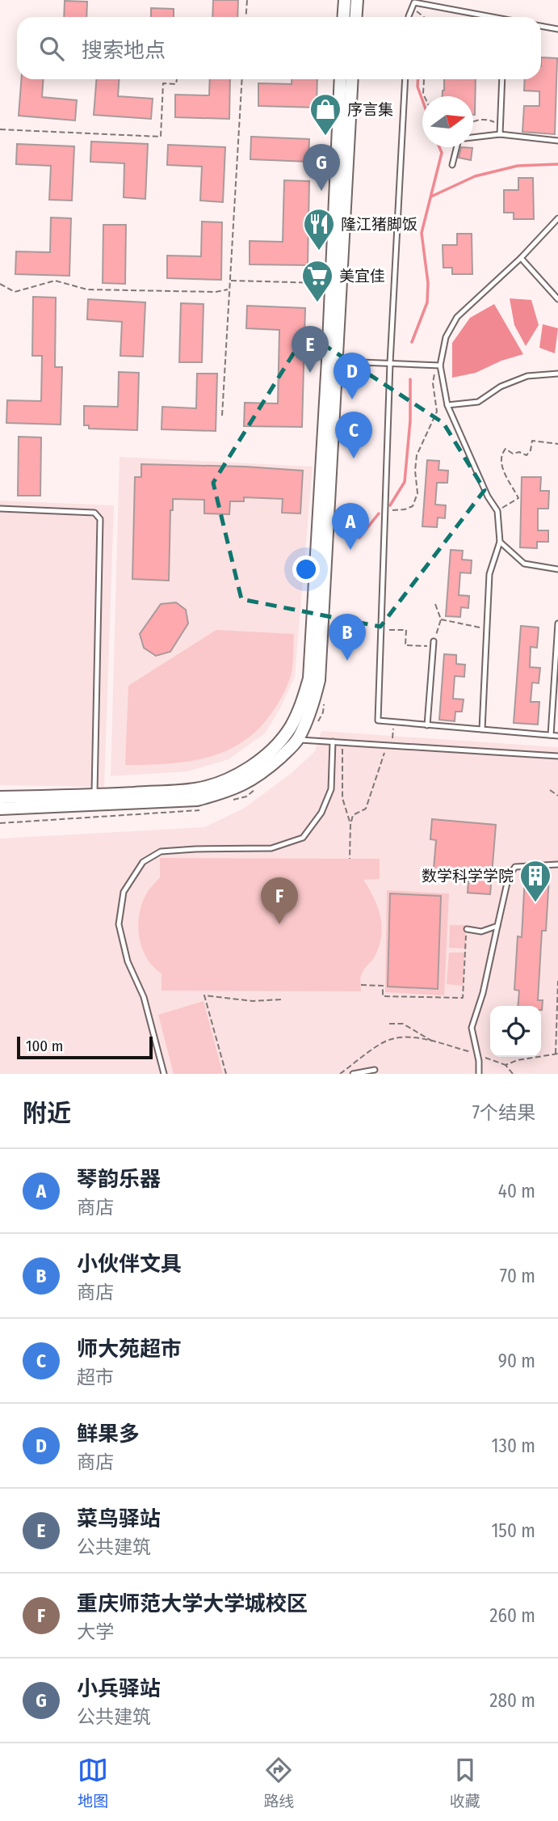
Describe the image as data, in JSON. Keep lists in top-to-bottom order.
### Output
{
  "places": {
    "shop": ["序言集"],
    "restaurant": ["隆江猪脚饭"],
    "supermarket": ["美宜佳"],
    "building": ["数学科学学院"]
  },
  "scale_bar": "100 m",
  "north": "right",
  "page": {
    "search": "搜索地点",
    "pins": [
      "G",
      "E",
      "D",
      "C",
      "A",
      "B",
      "F"
    ],
    "scale": "100 m",
    "heading": ["附近", "7个结果"],
    "list": [
      {
        "mark": "A",
        "name": "琴韵乐器",
        "note": "商店",
        "value": "40 m"
      },
      {
        "mark": "B",
        "name": "小伙伴文具",
        "note": "商店",
        "value": "70 m"
      },
      {
        "mark": "C",
        "name": "师大苑超市",
        "note": "超市",
        "value": "90 m"
      },
      {
        "mark": "D",
        "name": "鲜果多",
        "note": "商店",
        "value": "130 m"
      },
      {
        "mark": "E",
        "name": "菜鸟驿站",
        "note": "公共建筑",
        "value": "150 m"
      },
      {
        "mark": "F",
        "name": "重庆师范大学大学城校区",
        "note": "大学",
        "value": "260 m"
      },
      {
        "mark": "G",
        "name": "小兵驿站",
        "note": "公共建筑",
        "value": "280 m"
      }
    ],
    "nav": ["地图", "路线", "收藏"]
  }
}
